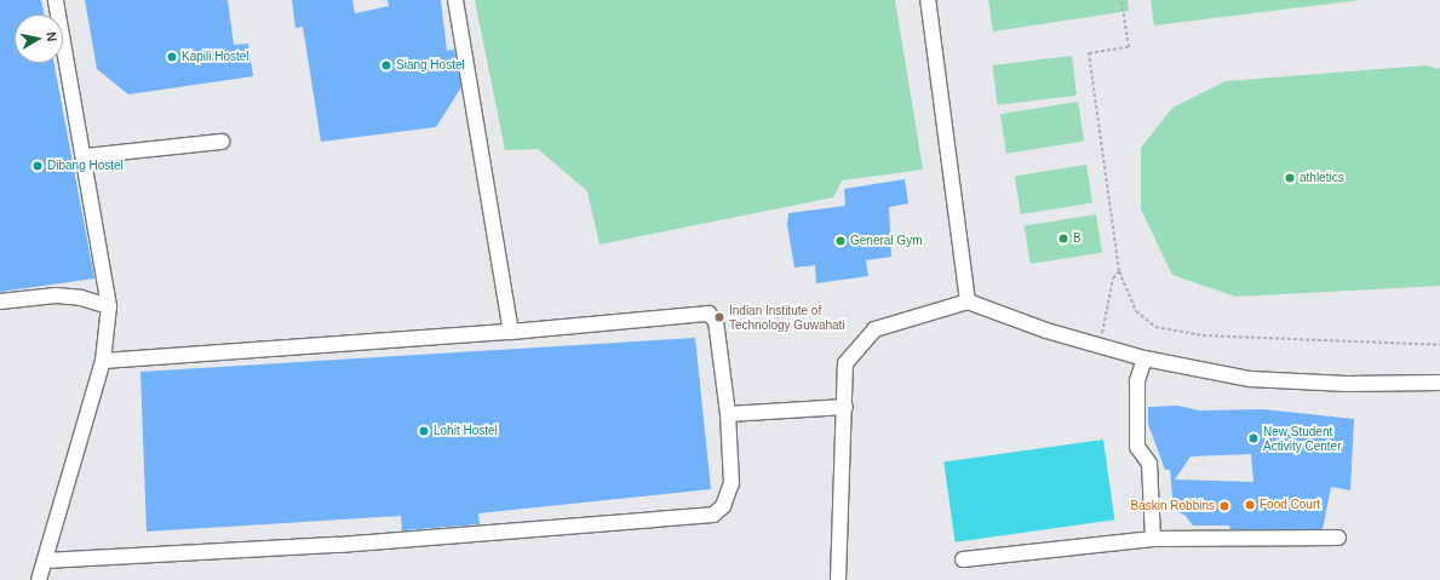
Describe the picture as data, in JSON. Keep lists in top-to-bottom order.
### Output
{
  "places": [
    "Kapili Hostel",
    "Siang Hostel",
    "Dibang Hostel",
    "athletics",
    "B",
    "General Gym",
    "Indian Institute of Technology Guwahati",
    "Lohit Hostel",
    "New Student Activity Center",
    "Food Court",
    "Baskin Robbins"
  ],
  "north": "right"
}
